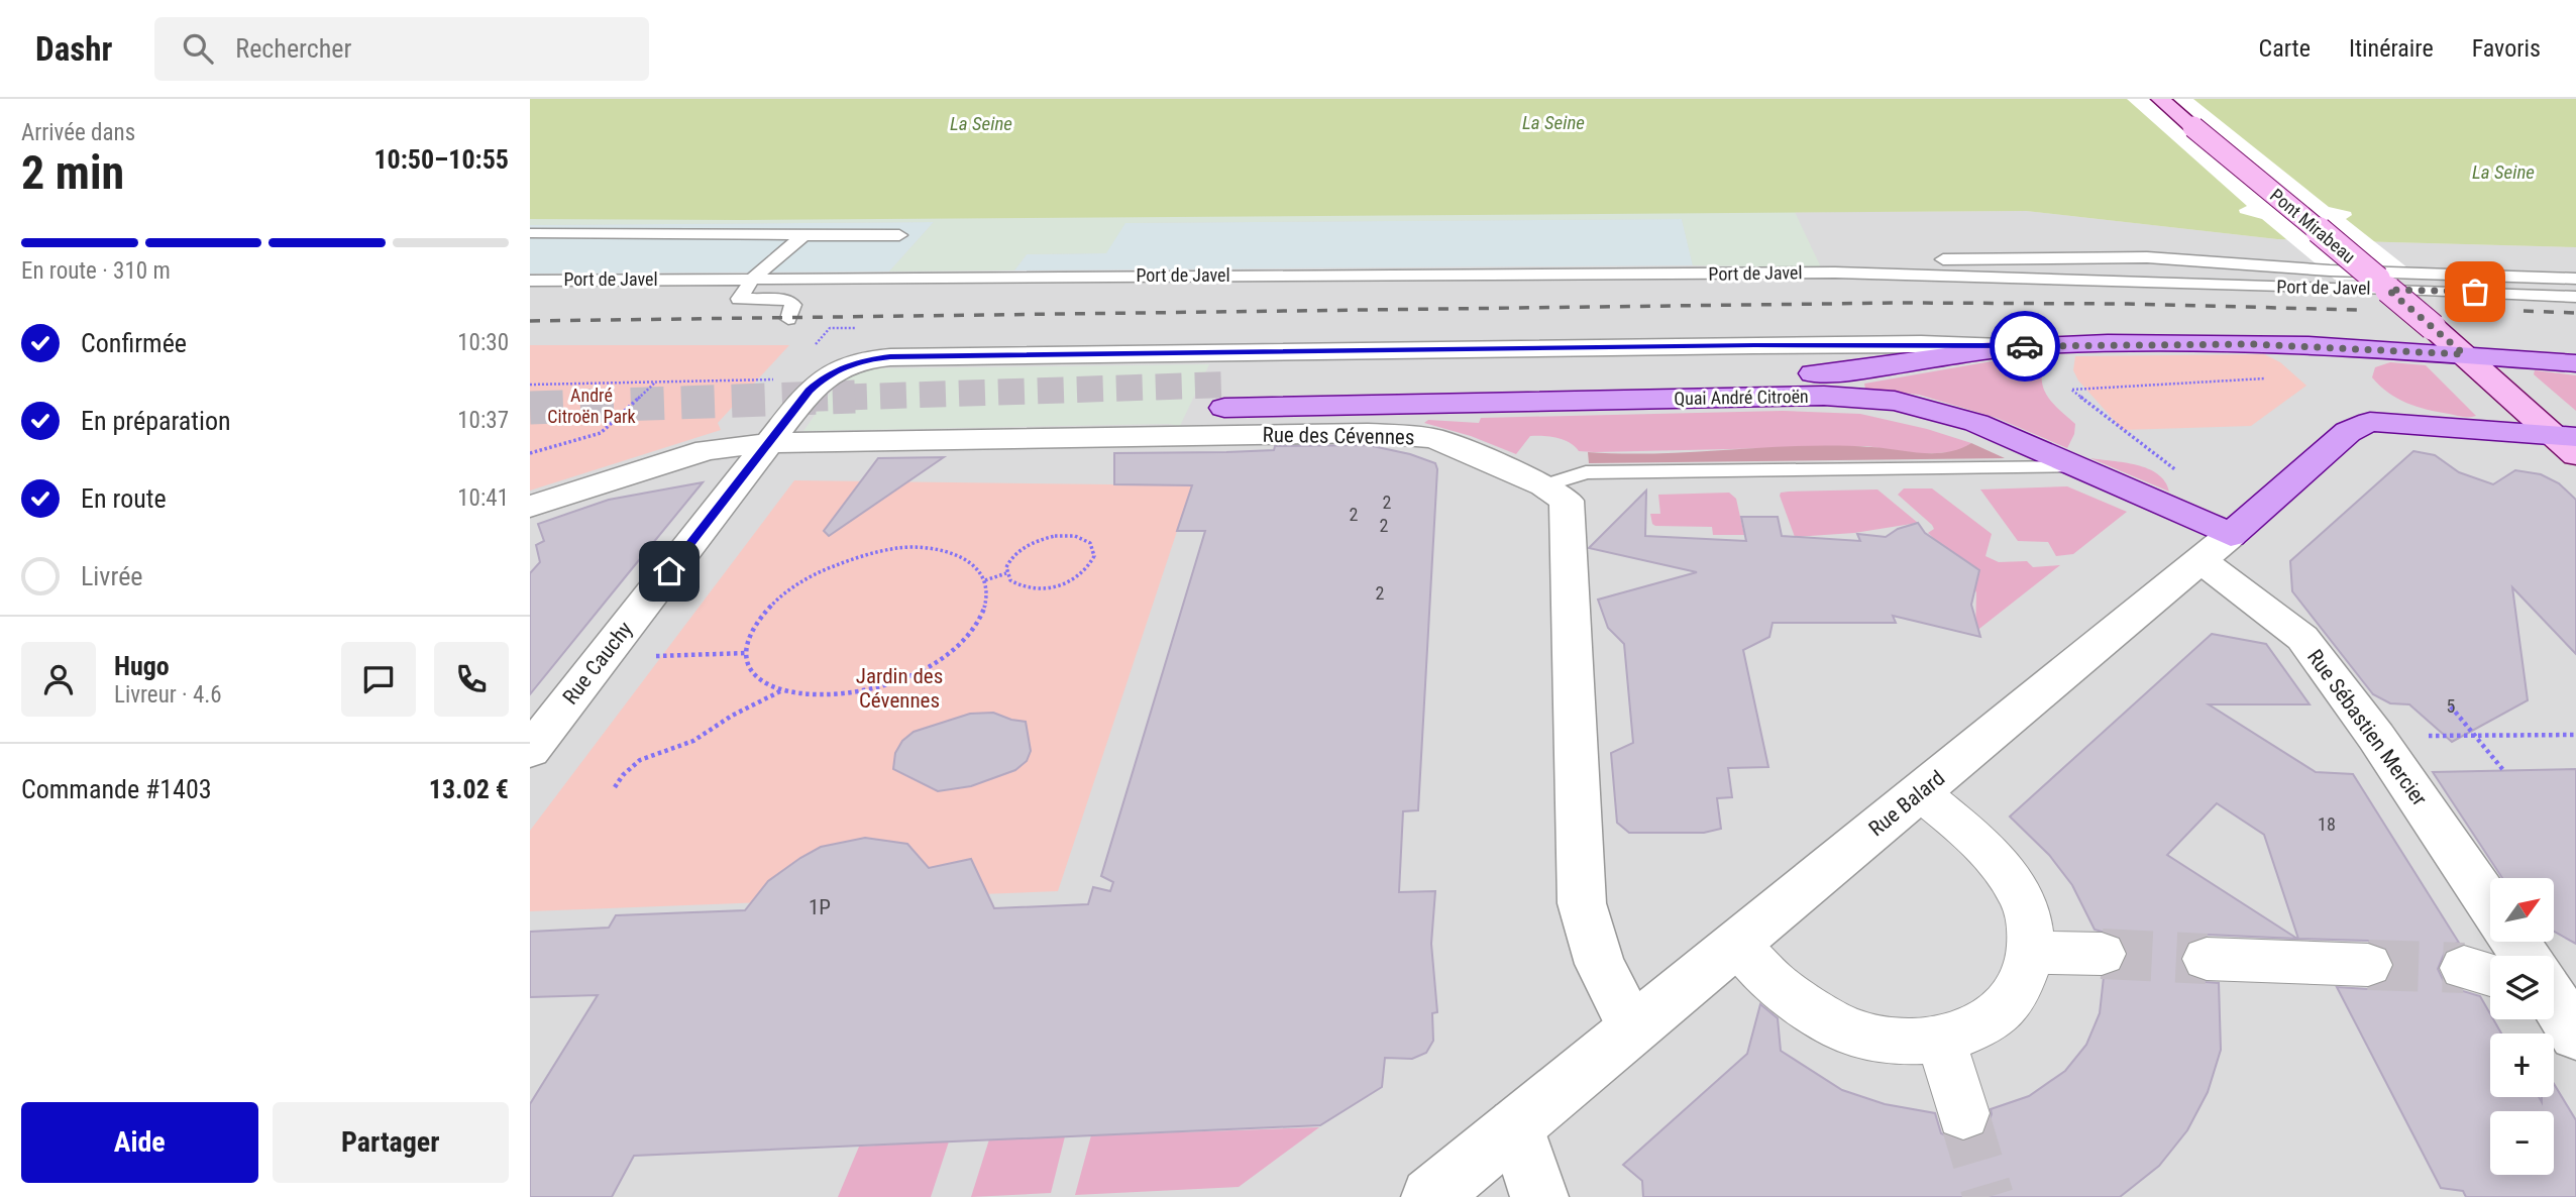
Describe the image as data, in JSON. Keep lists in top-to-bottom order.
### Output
{
  "streets": {
    "main road": ["Pont Mirabeau", "Quai André Citroën", "Rue Balard"],
    "street": ["Rue des Cévennes", "Rue Cauchy", "Rue Sébastien Mercier"],
    "lane": ["Port de Javel"]
  },
  "crossings": [
    ["Pont Mirabeau", "Port de Javel"],
    ["Pont Mirabeau", "Quai André Citroën"],
    ["Pont Mirabeau", "Rue Balard"],
    ["Quai André Citroën", "Rue Cauchy"],
    ["Quai André Citroën", "Rue Sébastien Mercier"],
    ["Quai André Citroën", "Rue Balard"],
    ["Rue des Cévennes", "Rue Cauchy"],
    ["Rue des Cévennes", "Rue Balard"],
    ["Rue Sébastien Mercier", "Rue Balard"]
  ],
  "water": ["La Seine"],
  "parks": ["André Citroën Park", "Jardin des Cévennes"],
  "house_numbers": [
    "2",
    "2",
    "2",
    "2",
    "5",
    "18",
    "1P"
  ],
  "north": "top right",
  "page": {
    "header": "Dashr",
    "search": "Rechercher",
    "nav": ["Carte", "Itinéraire", "Favoris"],
    "heading": ["2 min", "Arrivée dans", "10:50–10:55"],
    "panel": [
      "Hugo",
      "Livreur · 4.6",
      "Commande #1403",
      "13.02 €"
    ],
    "bar": "En route · 310 m",
    "list": [
      ["Confirmée", "10:30"],
      ["En préparation", "10:37"],
      ["En route", "10:41"],
      "Livrée"
    ],
    "map_buttons": ["+", "−"],
    "buttons": ["Aide", "Partager"]
  }
}
